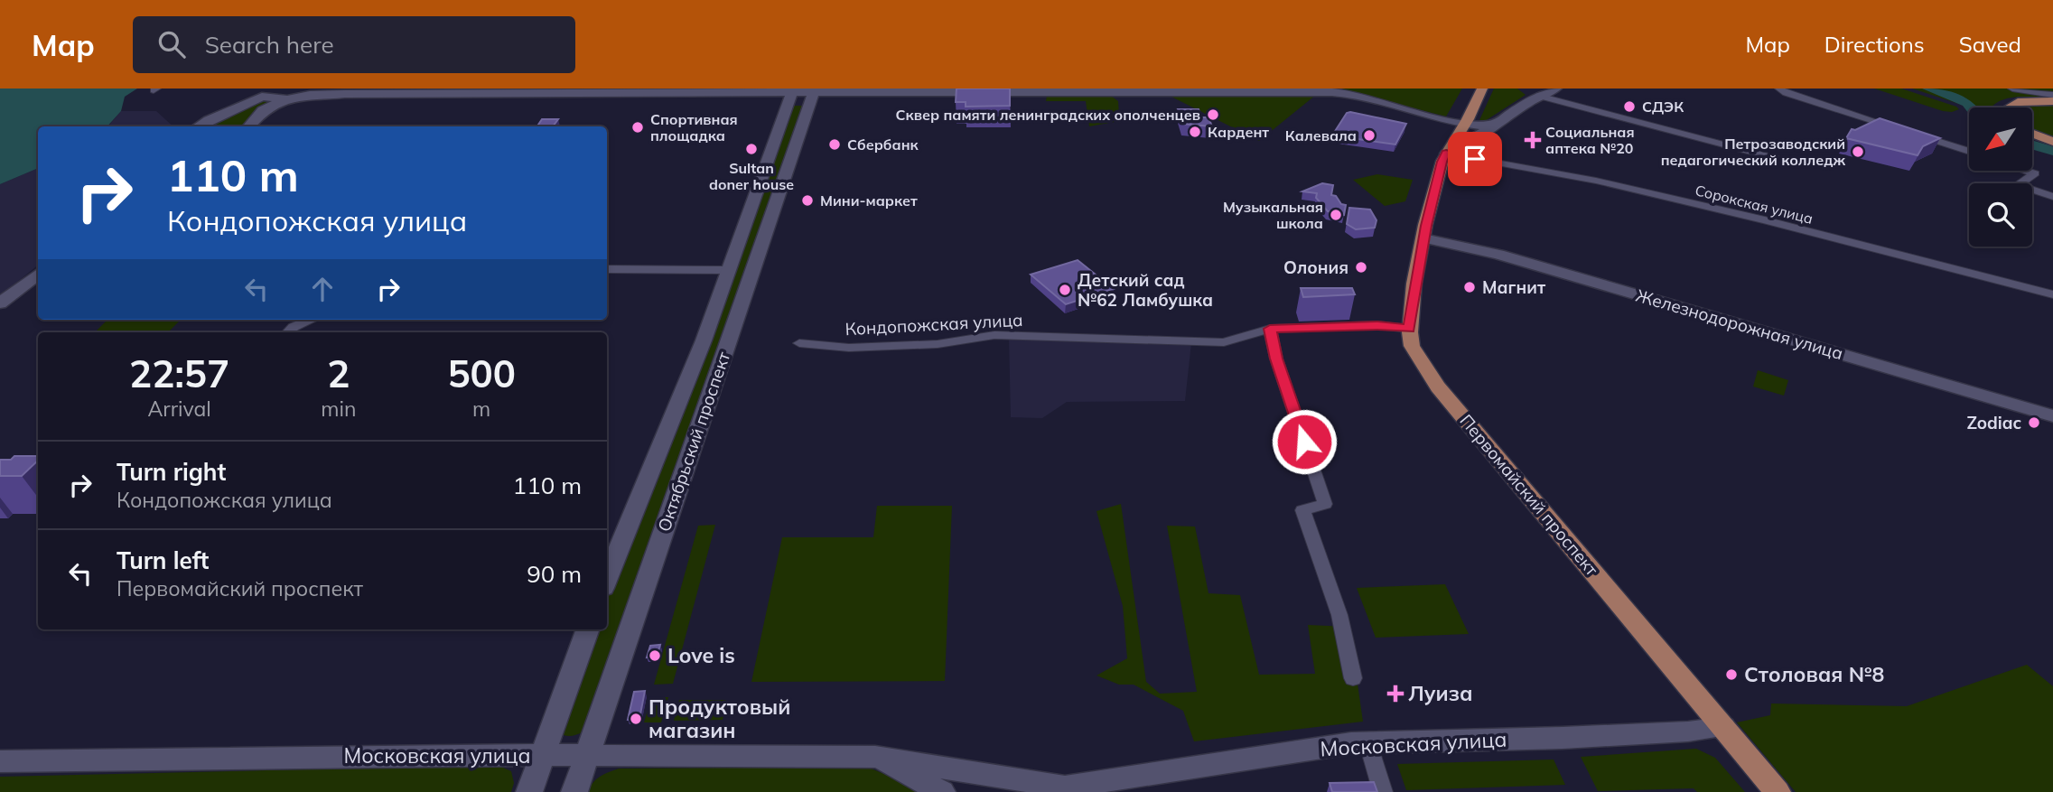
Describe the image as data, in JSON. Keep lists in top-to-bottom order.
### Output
{
  "streets": {
    "main road": [
      "Железнодорожная улица",
      "Октябрьский проспект",
      "Первомайский проспект",
      "Московская улица"
    ],
    "street": ["Сорокская улица", "Кондопожская улица"]
  },
  "crossings": [
    ["Сорокская улица", "Первомайский проспект"],
    ["Кондопожская улица", "Первомайский проспект"],
    ["Железнодорожная улица", "Первомайский проспект"],
    ["Октябрьский проспект", "Московская улица"],
    ["Первомайский проспект", "Московская улица"]
  ],
  "places": {
    "other": [
      "СДЭК",
      "Сквер памяти ленинградских ополченцев",
      "Спортивная площадка",
      "Кардент",
      "Калевала",
      "Сбербанк",
      "Sultan doner house",
      "Петрозаводский педагогический колледж",
      "Мини-маркет",
      "Музыкальная школа",
      "Олония",
      "Магнит",
      "Детский сад №62 Ламбушка",
      "Zodiac",
      "Love is",
      "Столовая №8",
      "Продуктовый магазин"
    ],
    "health": ["Социальная аптека №20", "Луиза"]
  },
  "north": "bottom left",
  "page": {
    "header": "Map",
    "search": "Search here",
    "nav": ["Map", "Directions", "Saved"],
    "turn": ["110 m", "Кондопожская улица"],
    "eta": [
      "22:57",
      "Arrival",
      "2",
      "min",
      "500",
      "m"
    ],
    "list": [
      {
        "name": "Turn right",
        "note": "Кондопожская улица",
        "value": "110 m"
      },
      {
        "name": "Turn left",
        "note": "Первомайский проспект",
        "value": "90 m"
      }
    ]
  }
}
